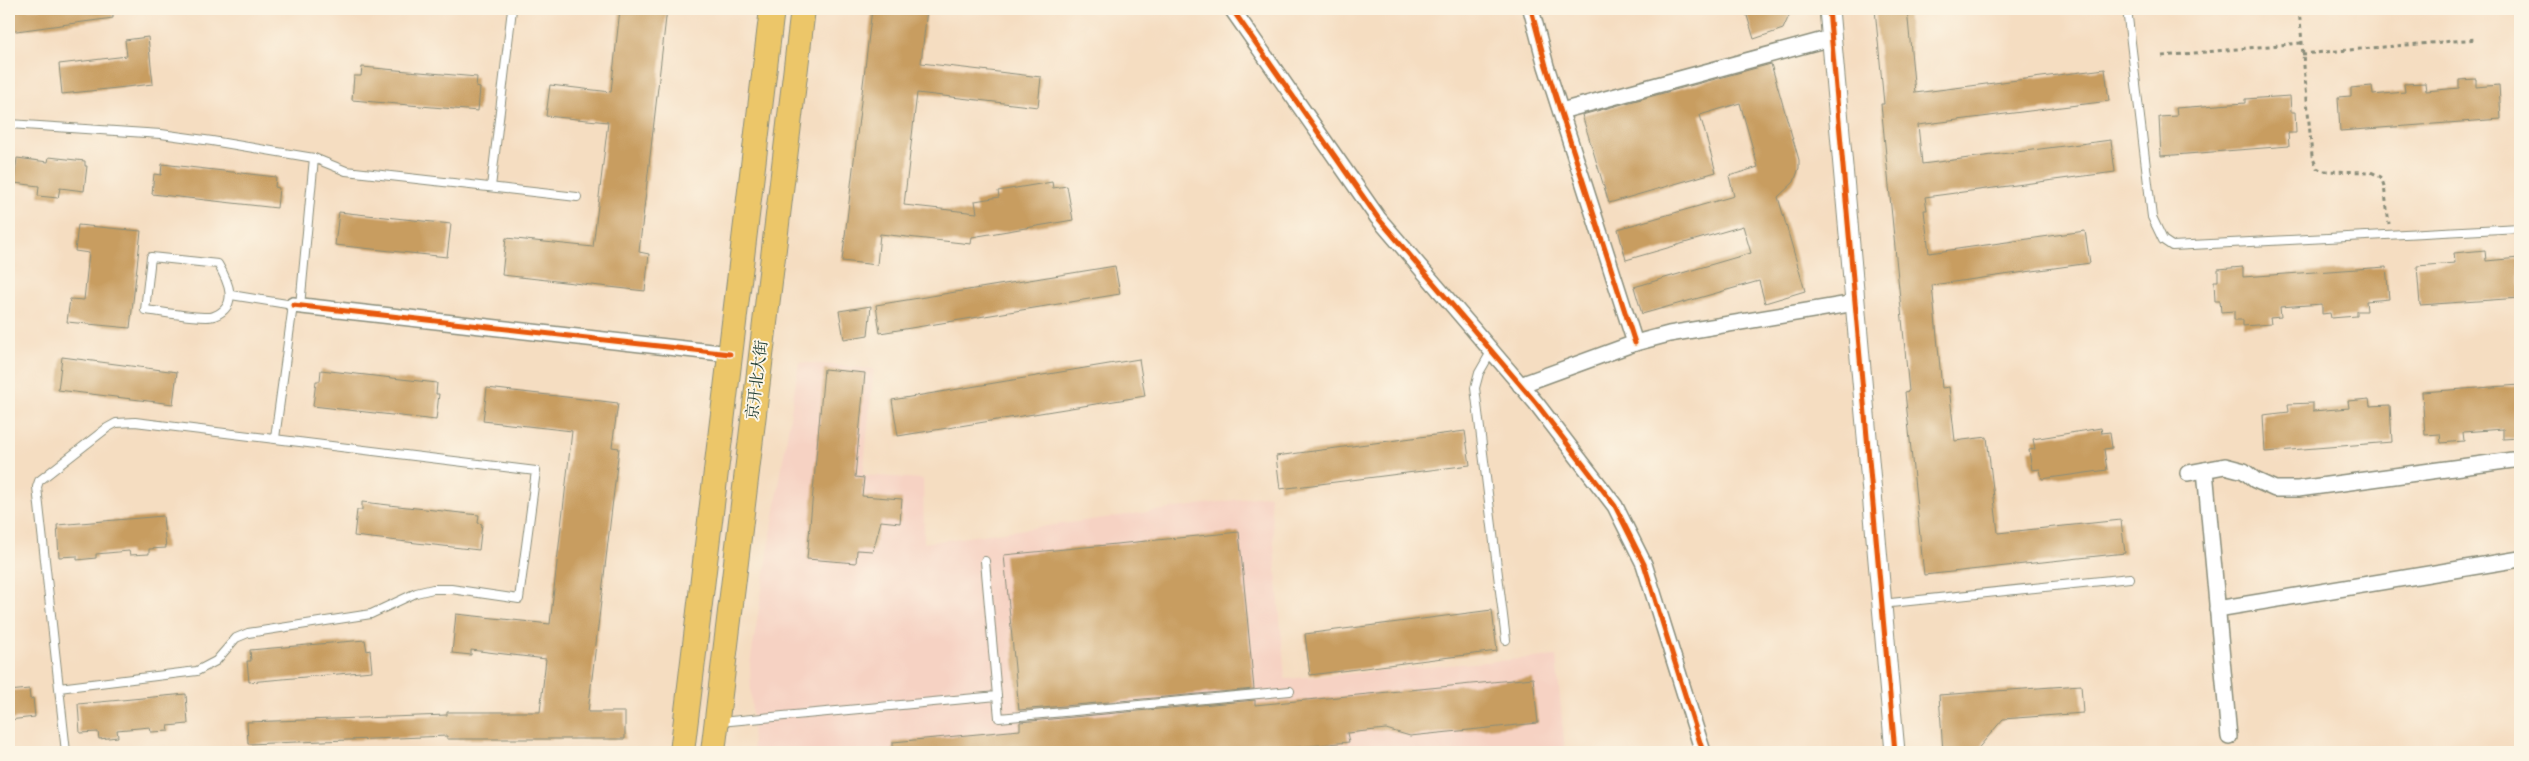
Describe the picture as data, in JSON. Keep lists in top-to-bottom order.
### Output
{
  "streets": {
    "main road": ["京开北大街"]
  }
}
